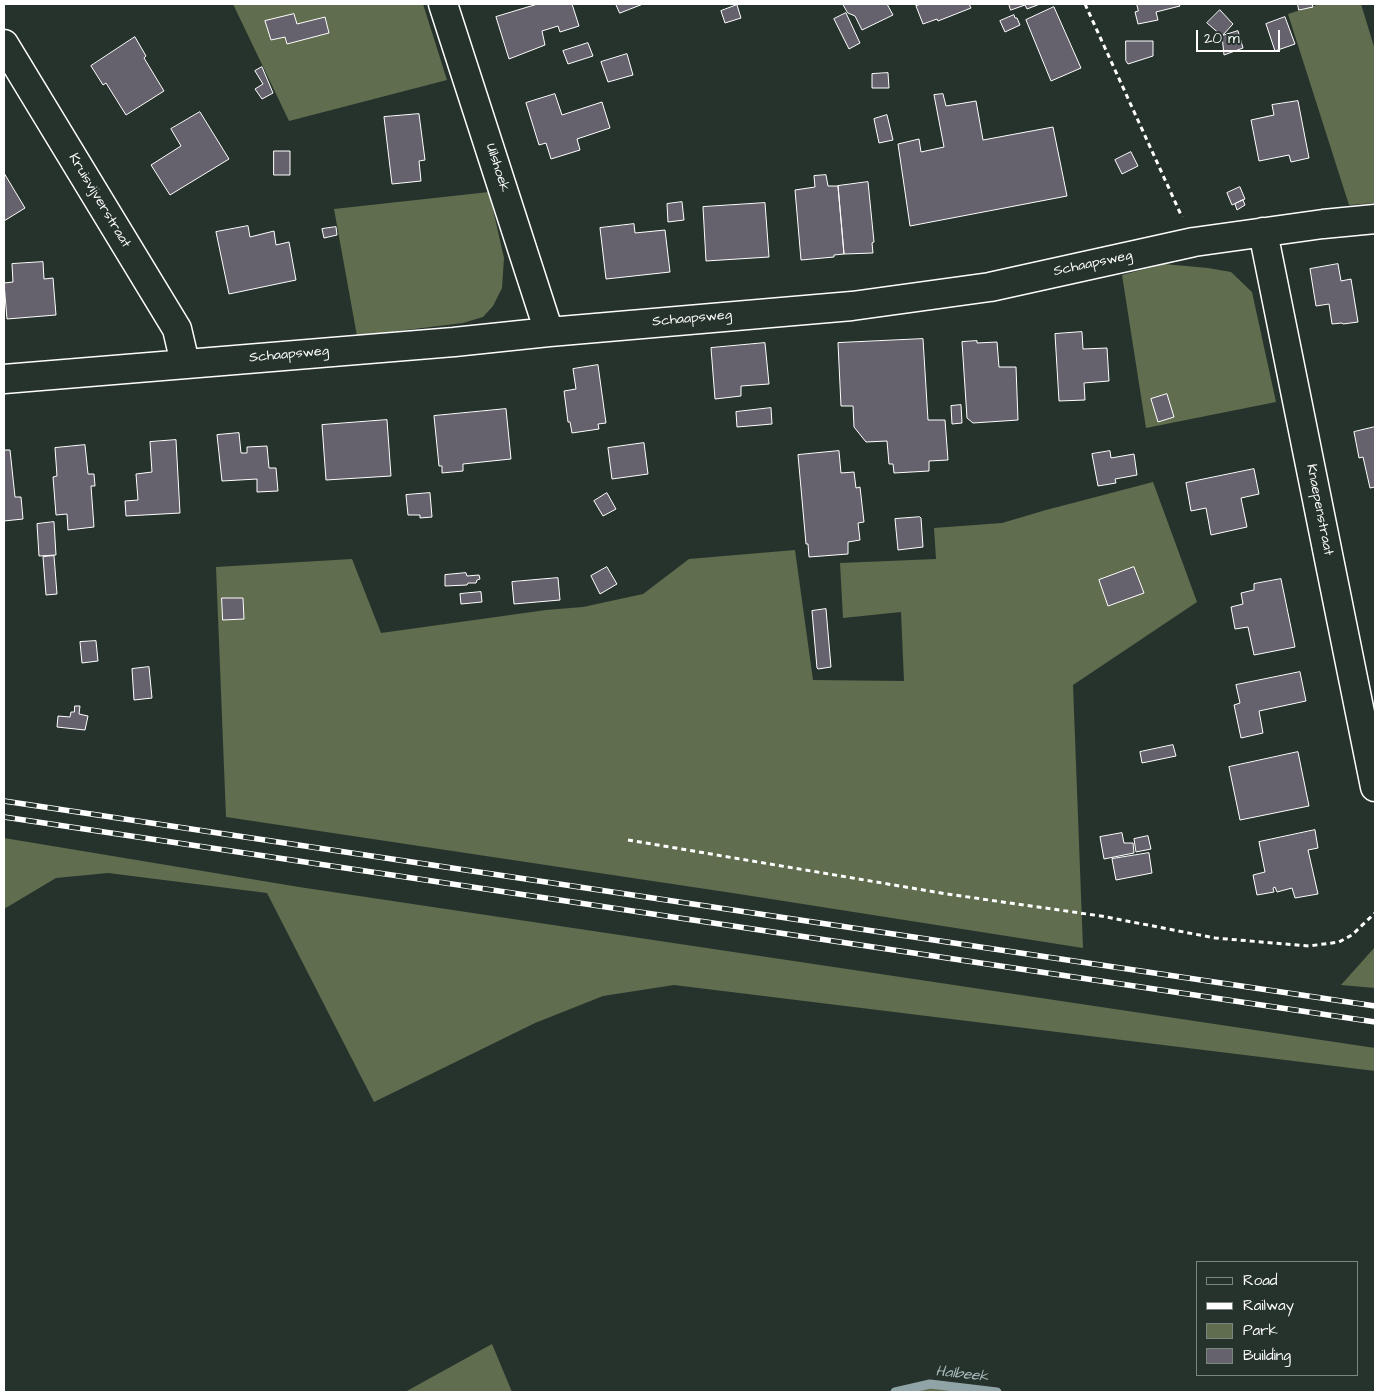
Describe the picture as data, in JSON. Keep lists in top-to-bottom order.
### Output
{
  "streets": {
    "street": [
      "Uilshoek",
      "Kruisvijverstraat",
      "Schaapsweg",
      "Knaepenstraat"
    ]
  },
  "crossings": [
    ["Uilshoek", "Schaapsweg"],
    ["Kruisvijverstraat", "Schaapsweg"],
    ["Schaapsweg", "Knaepenstraat"]
  ],
  "water": ["Halbeek"],
  "legend": [
    "Road",
    "Railway",
    "Park",
    "Building"
  ],
  "scale_bar": "20 m"
}
